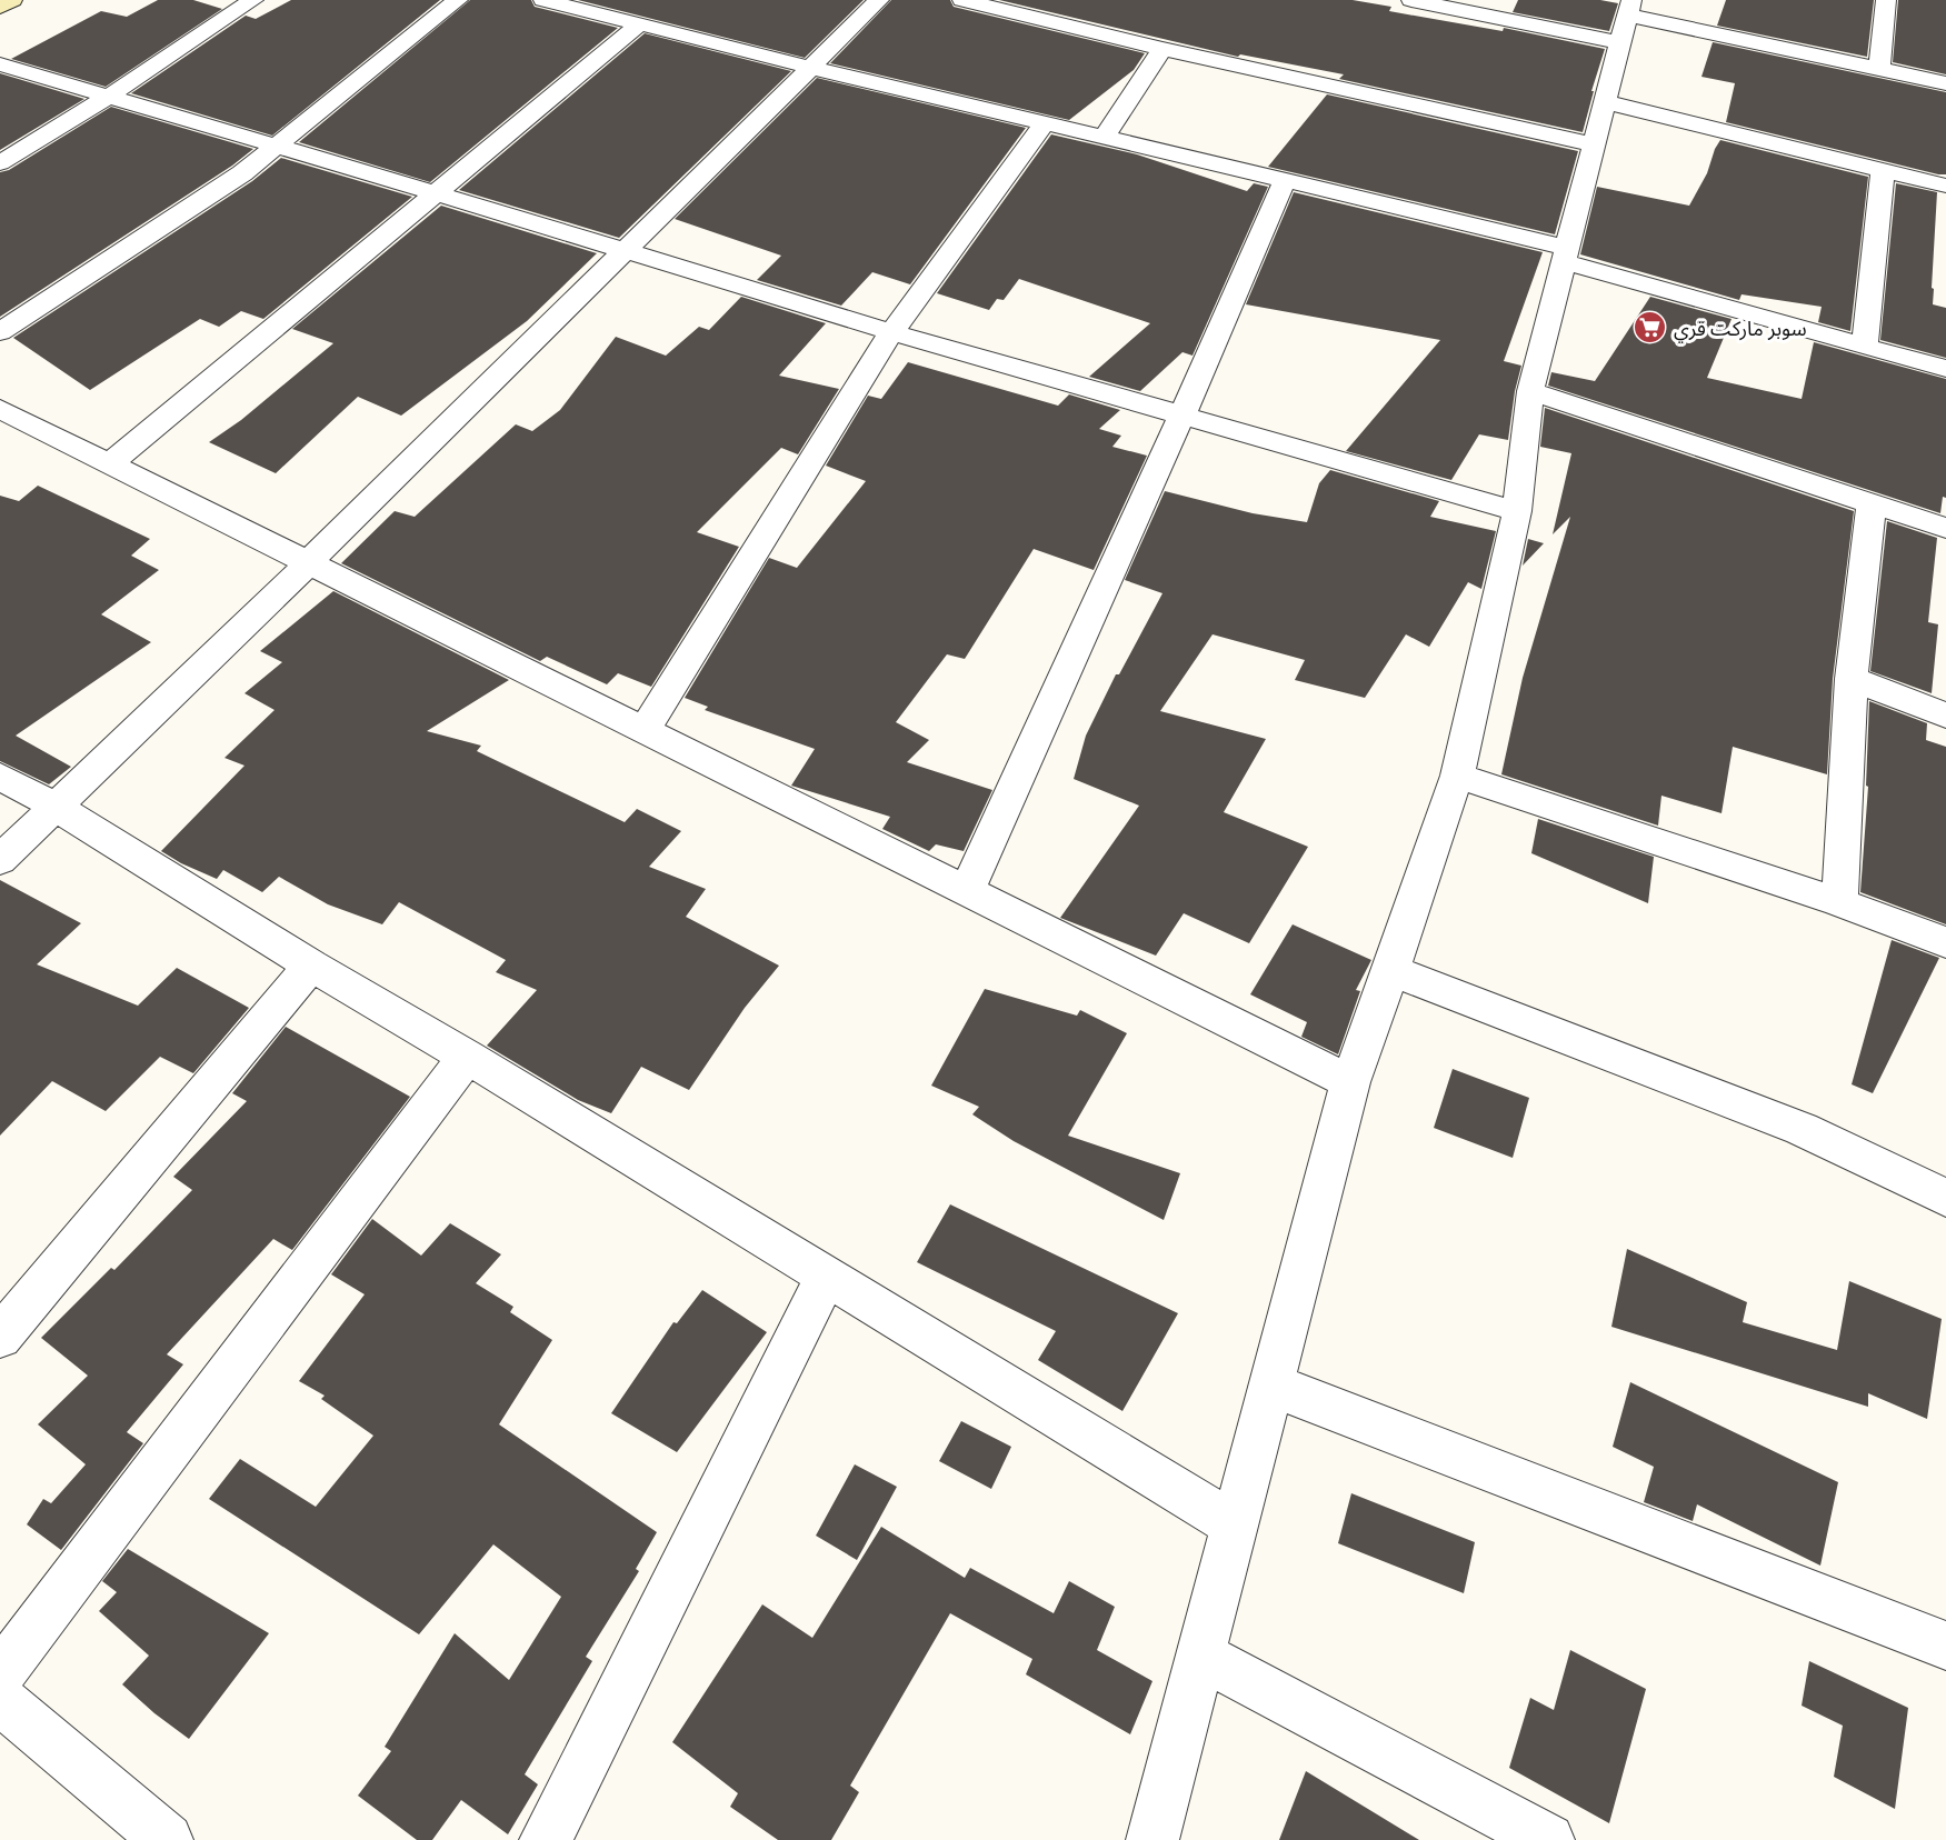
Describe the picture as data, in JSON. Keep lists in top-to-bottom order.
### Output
{
  "places": {
    "supermarket": ["سوبر ماركت قري"]
  }
}
